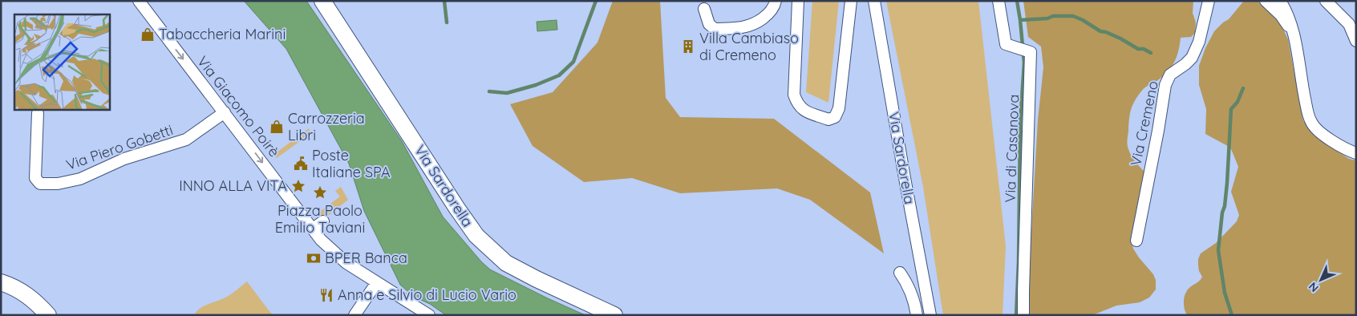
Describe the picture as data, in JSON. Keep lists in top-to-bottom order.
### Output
{
  "streets": {
    "main road": ["Via Sardorella"],
    "street": [
      "Via Giacomo Poirè",
      "Via Cremeno",
      "Via Piero Gobetti",
      "Via di Casanova"
    ]
  },
  "crossings": [
    ["Via Giacomo Poirè", "Via Piero Gobetti"]
  ],
  "one_way": ["Via Giacomo Poirè"],
  "places": {
    "shop": ["Tabaccheria Marini", "Carrozzeria Libri"],
    "building": ["Villa Cambiaso di Cremeno"],
    "public building": ["Poste Italiane SPA"],
    "place": ["INNO ALLA VITA", "Piazza Paolo Emilio Taviani"],
    "bank": ["BPER Banca"],
    "restaurant": ["Anna e Silvio di Lucio Vario"]
  },
  "north": "bottom left"
}
